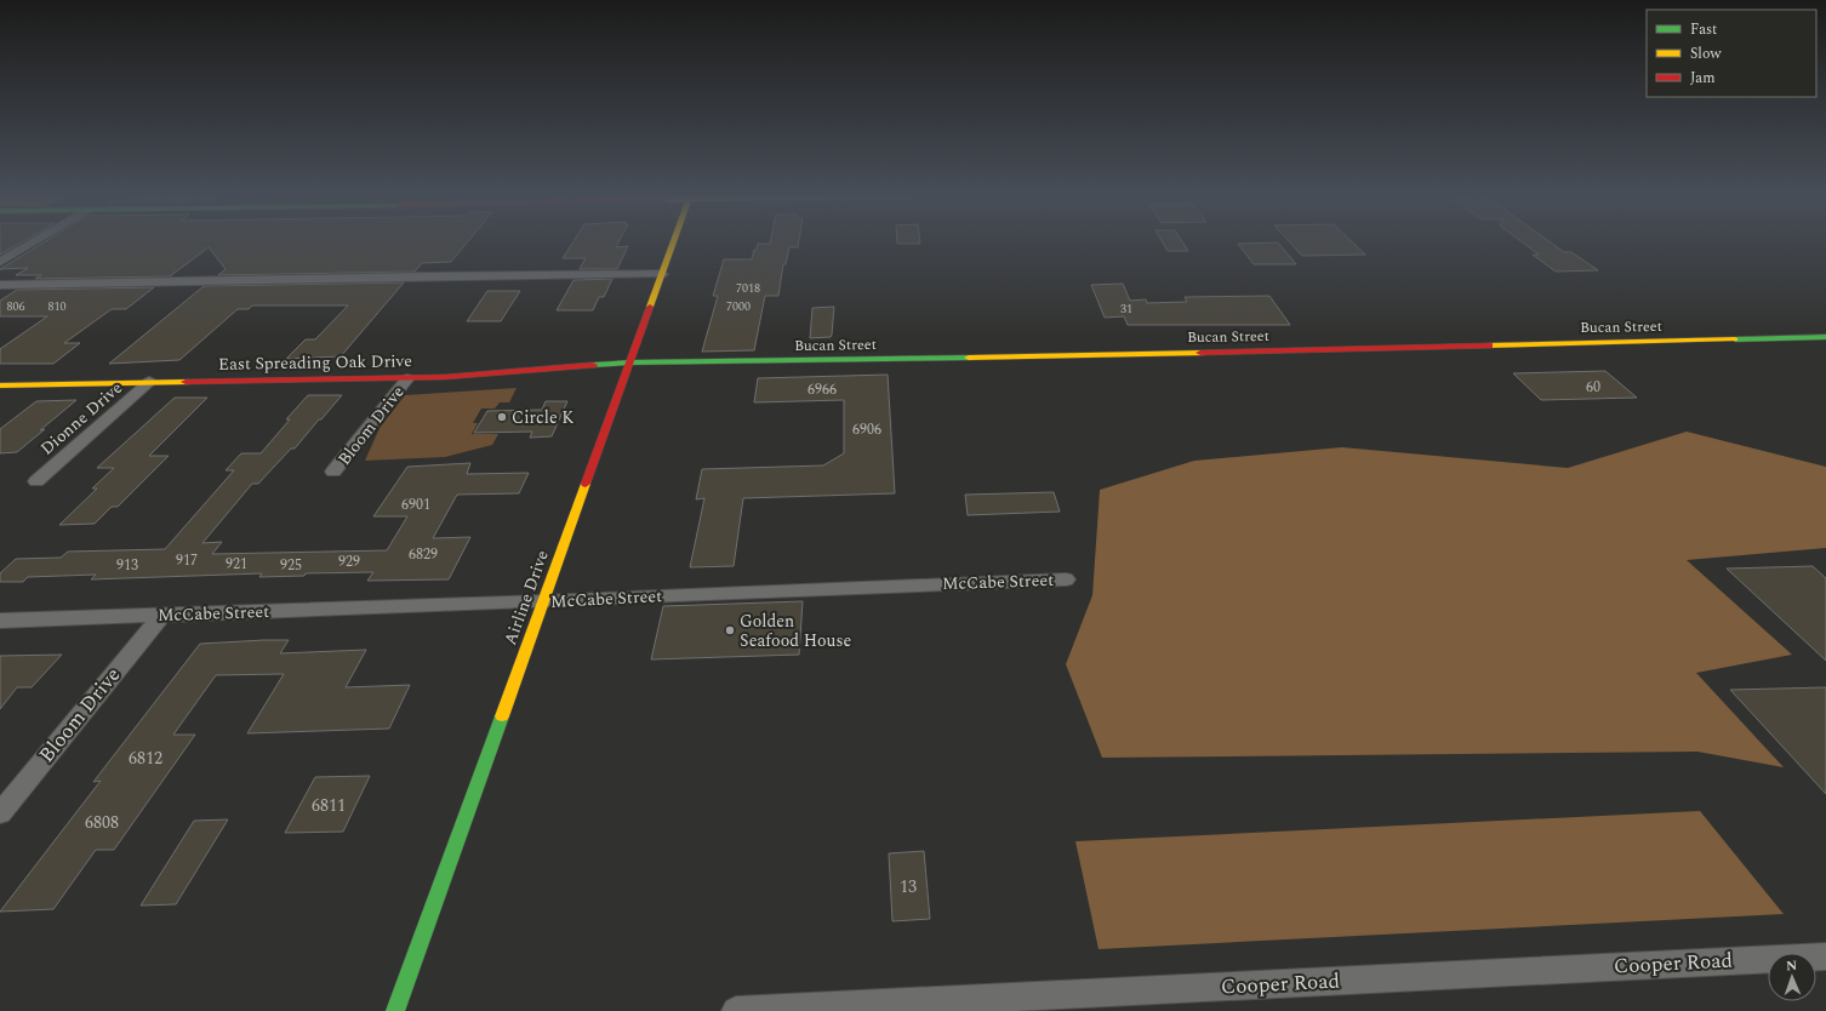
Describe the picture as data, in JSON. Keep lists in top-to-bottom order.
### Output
{
  "streets": {
    "street": [
      "Bucan Street",
      "East Spreading Oak Drive",
      "Dionne Drive",
      "Bloom Drive",
      "McCabe Street",
      "Airline Drive",
      "Cooper Road"
    ]
  },
  "crossings": [
    ["Bucan Street", "East Spreading Oak Drive"],
    ["Bucan Street", "Airline Drive"],
    ["East Spreading Oak Drive", "Dionne Drive"],
    ["East Spreading Oak Drive", "Bloom Drive"],
    ["East Spreading Oak Drive", "Airline Drive"],
    ["Bloom Drive", "McCabe Street"],
    ["McCabe Street", "Airline Drive"]
  ],
  "places": ["Circle K", "Golden Seafood House"],
  "house_numbers": [
    "7018",
    "806",
    "810",
    "7000",
    "31",
    "60",
    "6966",
    "6906",
    "6901",
    "6829",
    "917",
    "929",
    "921",
    "913",
    "925",
    "6812",
    "6811",
    "6808",
    "13"
  ],
  "legend": ["Fast", "Slow", "Jam"],
  "north": "top"
}
